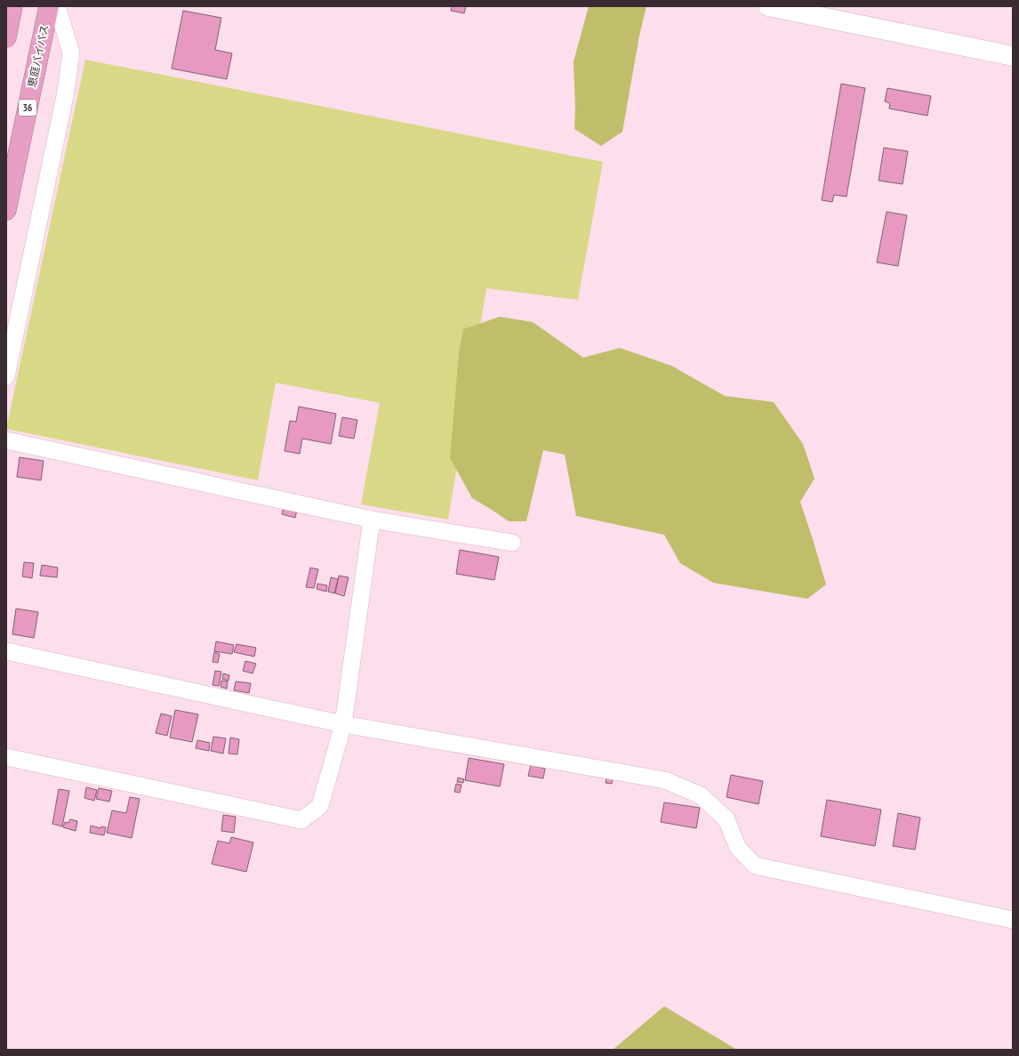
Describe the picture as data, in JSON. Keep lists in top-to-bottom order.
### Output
{
  "streets": {
    "highway": ["恵庭バイパス", "36"]
  }
}
